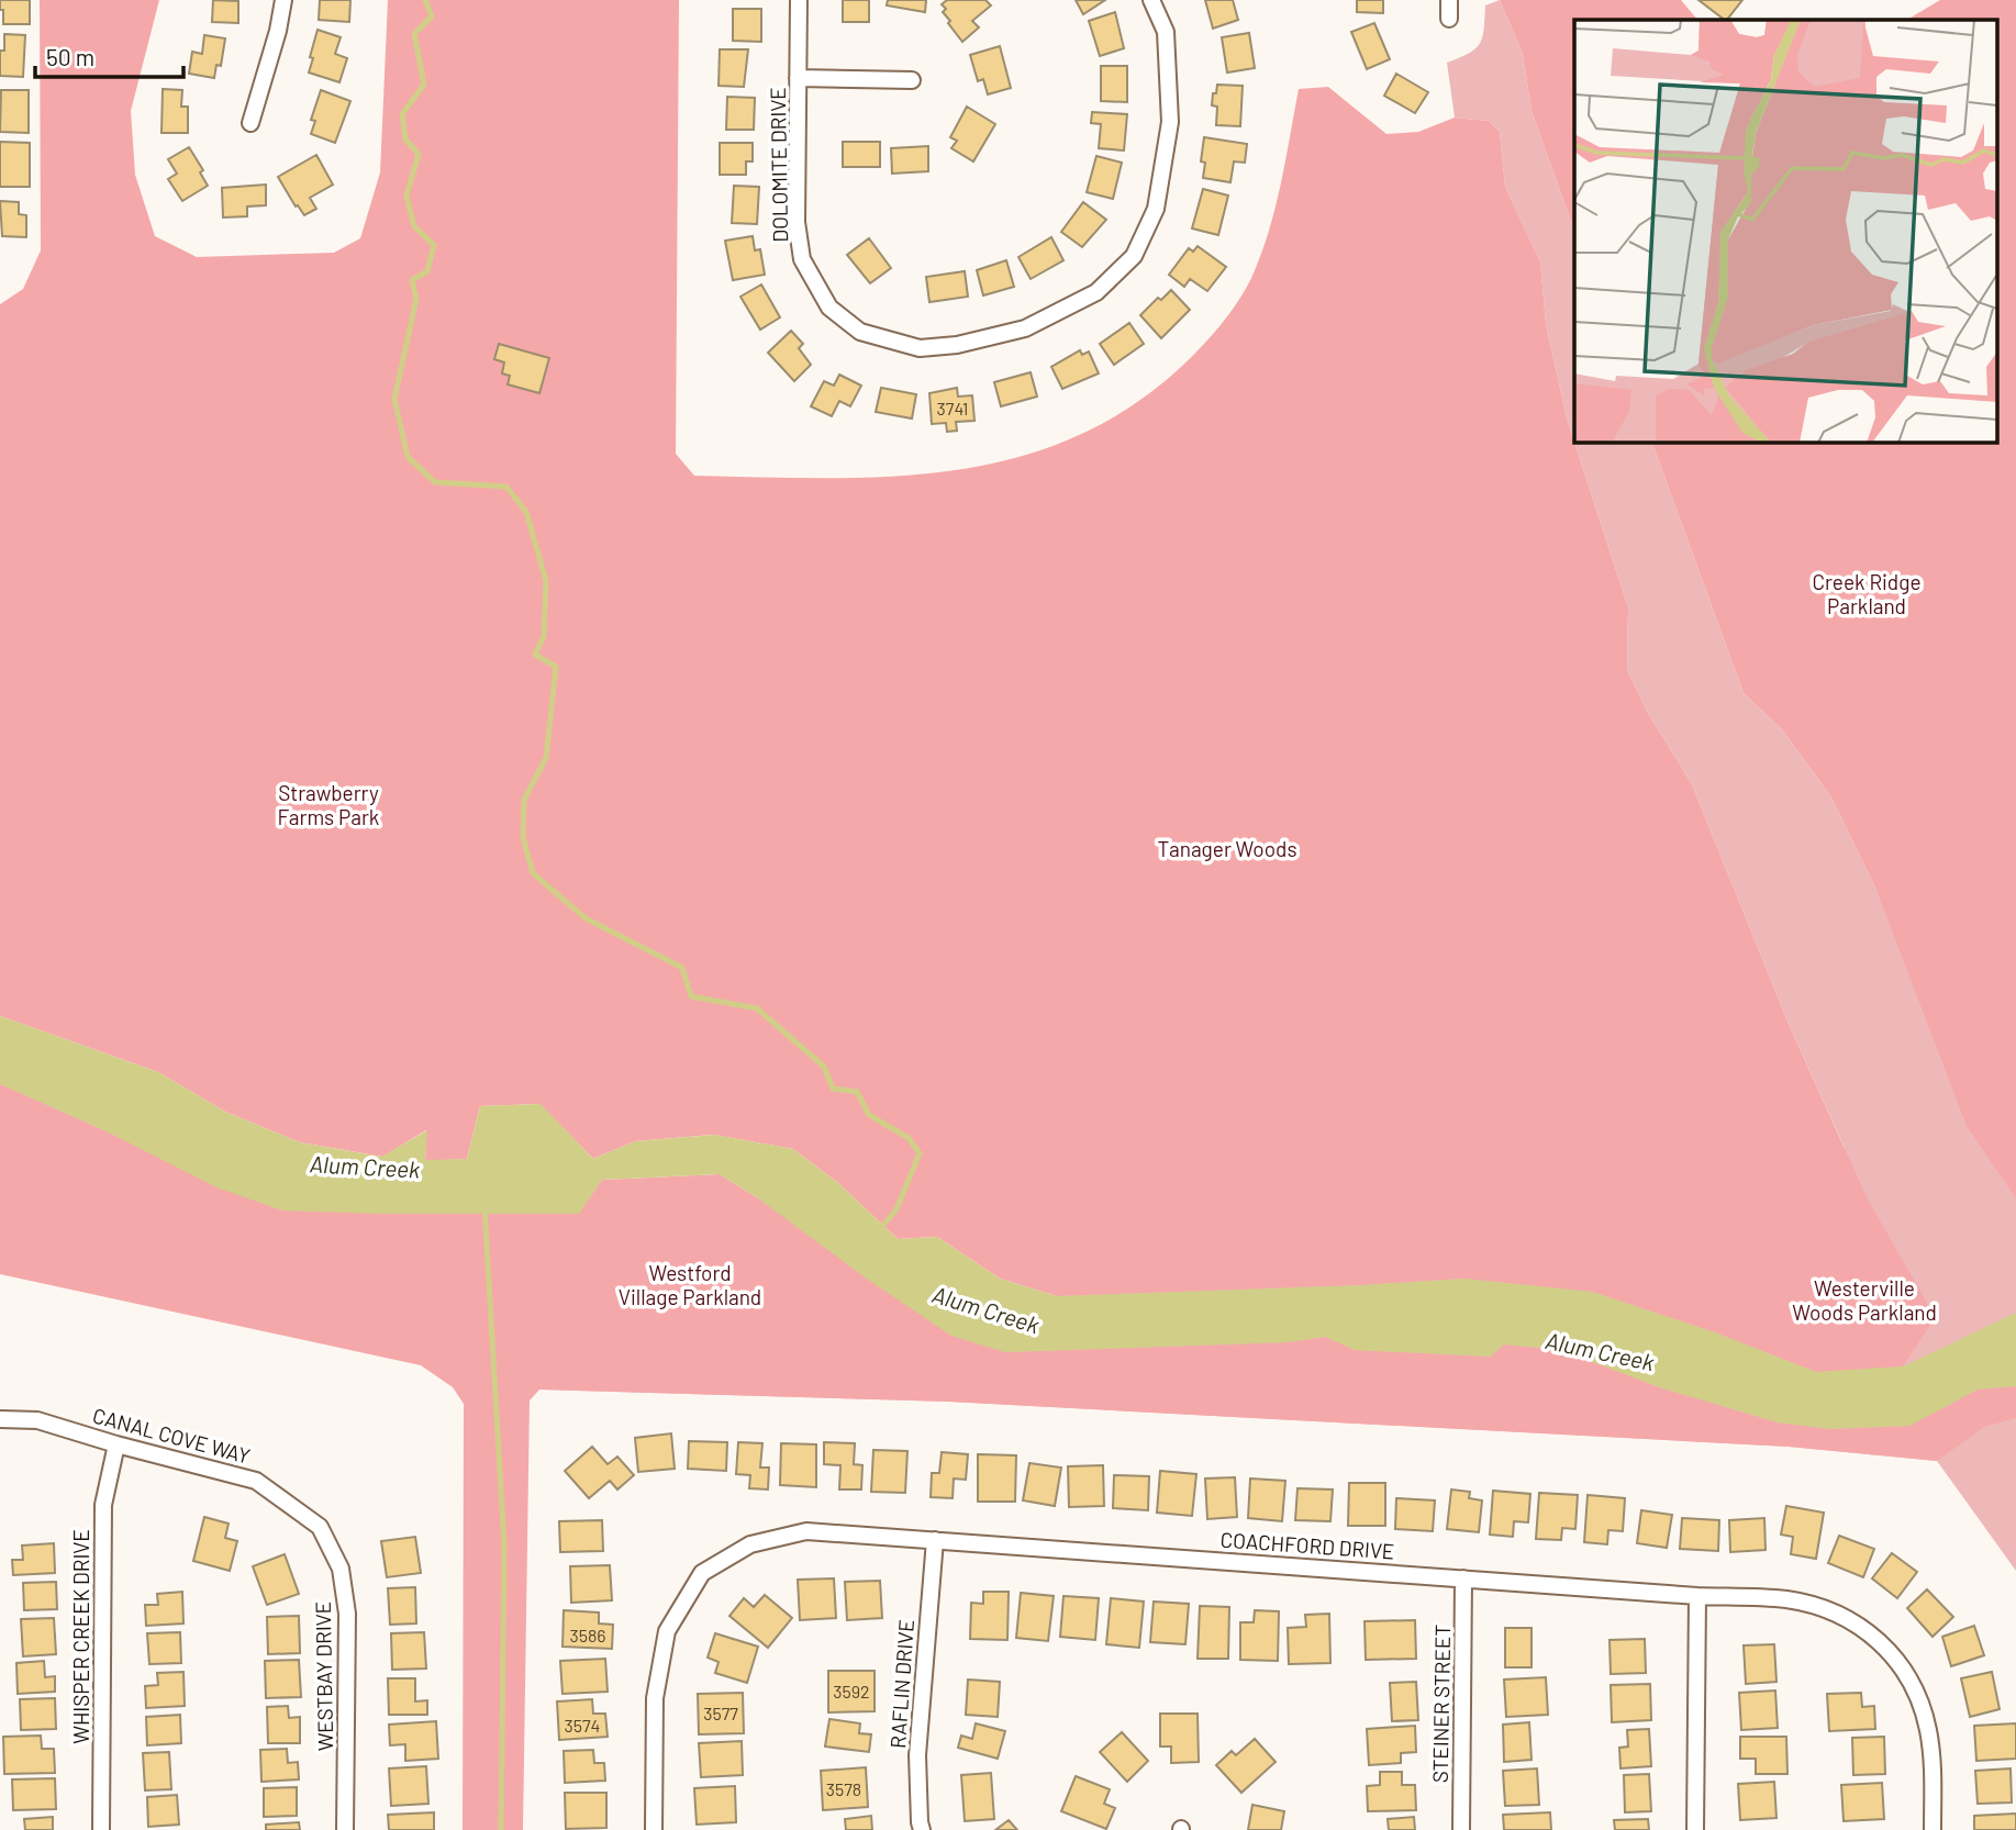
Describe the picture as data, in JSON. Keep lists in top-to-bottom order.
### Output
{
  "streets": {
    "street": [
      "DOLOMITE DRIVE",
      "CANAL COVE WAY",
      "COACHFORD DRIVE",
      "WHISPER CREEK DRIVE",
      "WESTBAY DRIVE",
      "RAFLIN DRIVE",
      "STEINER STREET"
    ]
  },
  "crossings": [
    ["CANAL COVE WAY", "WHISPER CREEK DRIVE"],
    ["CANAL COVE WAY", "WESTBAY DRIVE"],
    ["COACHFORD DRIVE", "RAFLIN DRIVE"],
    ["COACHFORD DRIVE", "STEINER STREET"]
  ],
  "water": ["Alum Creek"],
  "parks": [
    "Creek Ridge Parkland",
    "Strawberry Farms Park",
    "Tanager Woods",
    "Westford Village Parkland",
    "Westerville Woods Parkland"
  ],
  "house_numbers": [
    "3741",
    "3586",
    "3592",
    "3577",
    "3574",
    "3578"
  ],
  "scale_bar": "50 m"
}
